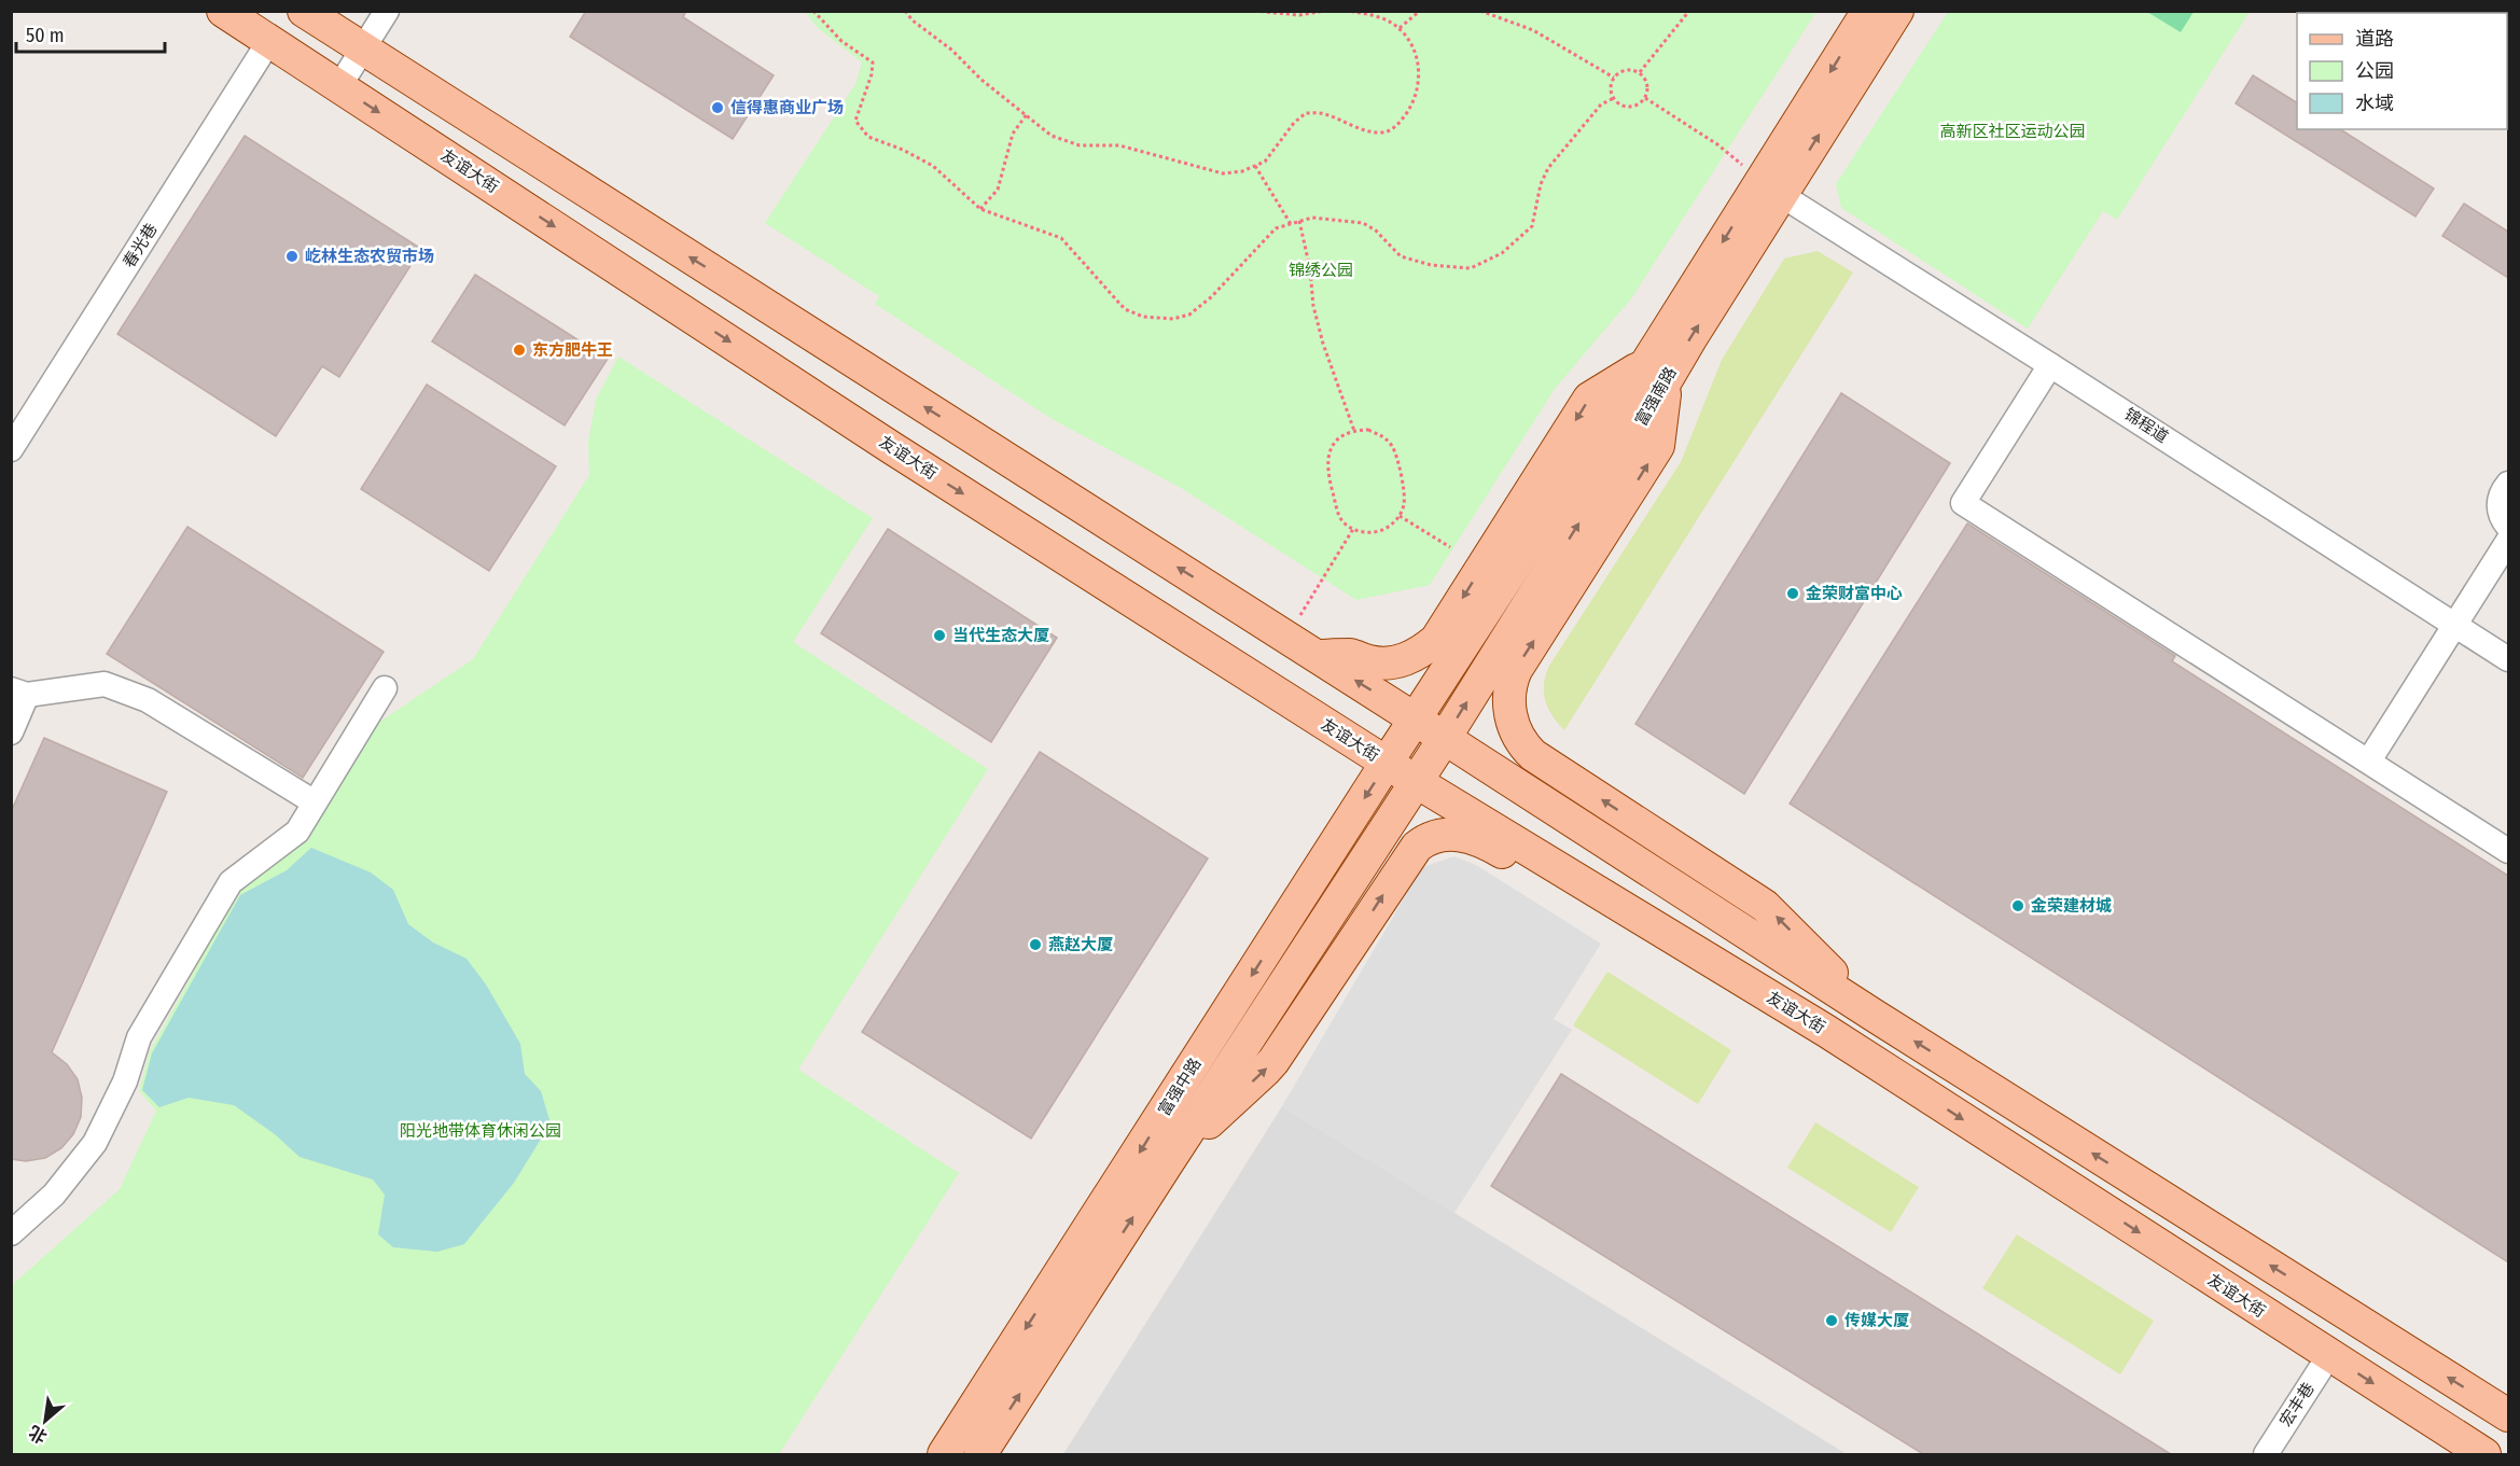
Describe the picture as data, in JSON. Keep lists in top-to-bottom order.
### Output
{
  "streets": {
    "main road": ["友谊大街", "富强南路", "富强中路"],
    "street": ["春光巷", "锦程道", "宏丰巷"]
  },
  "crossings": [
    ["友谊大街", "春光巷"],
    ["友谊大街", "富强南路"],
    ["友谊大街", "富强中路"],
    ["友谊大街", "宏丰巷"],
    ["富强南路", "锦程道"],
    ["富强南路", "富强中路"]
  ],
  "parks": ["高新区社区运动公园", "锦绣公园", "阳光地带体育休闲公园"],
  "places": [
    "信得惠商业广场",
    "屹林生态农贸市场",
    "东方肥牛王",
    "金荣财富中心",
    "当代生态大厦",
    "金荣建材城",
    "燕赵大厦",
    "传媒大厦"
  ],
  "legend": ["道路", "公园", "水域"],
  "scale_bar": "50 m",
  "north": "bottom left"
}
